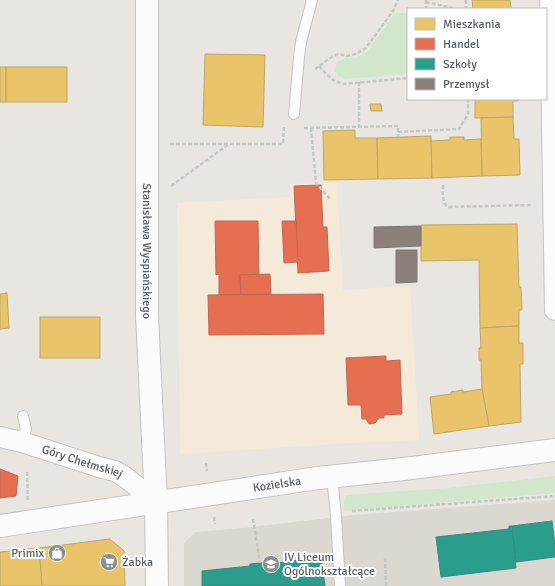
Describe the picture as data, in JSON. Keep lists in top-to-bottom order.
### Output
{
  "streets": {
    "street": ["Stanisława Wyspiańskiego", "Góry Chełmskiej", "Kozielska"]
  },
  "crossings": [
    ["Stanisława Wyspiańskiego", "Góry Chełmskiej"],
    ["Stanisława Wyspiańskiego", "Kozielska"],
    ["Góry Chełmskiej", "Kozielska"]
  ],
  "places": {
    "shop": ["Primix"],
    "supermarket": ["Żabka"],
    "school or university": ["IV Liceum Ogólnokształcące"]
  },
  "legend": [
    "Mieszkania",
    "Handel",
    "Szkoły",
    "Przemysł"
  ]
}
